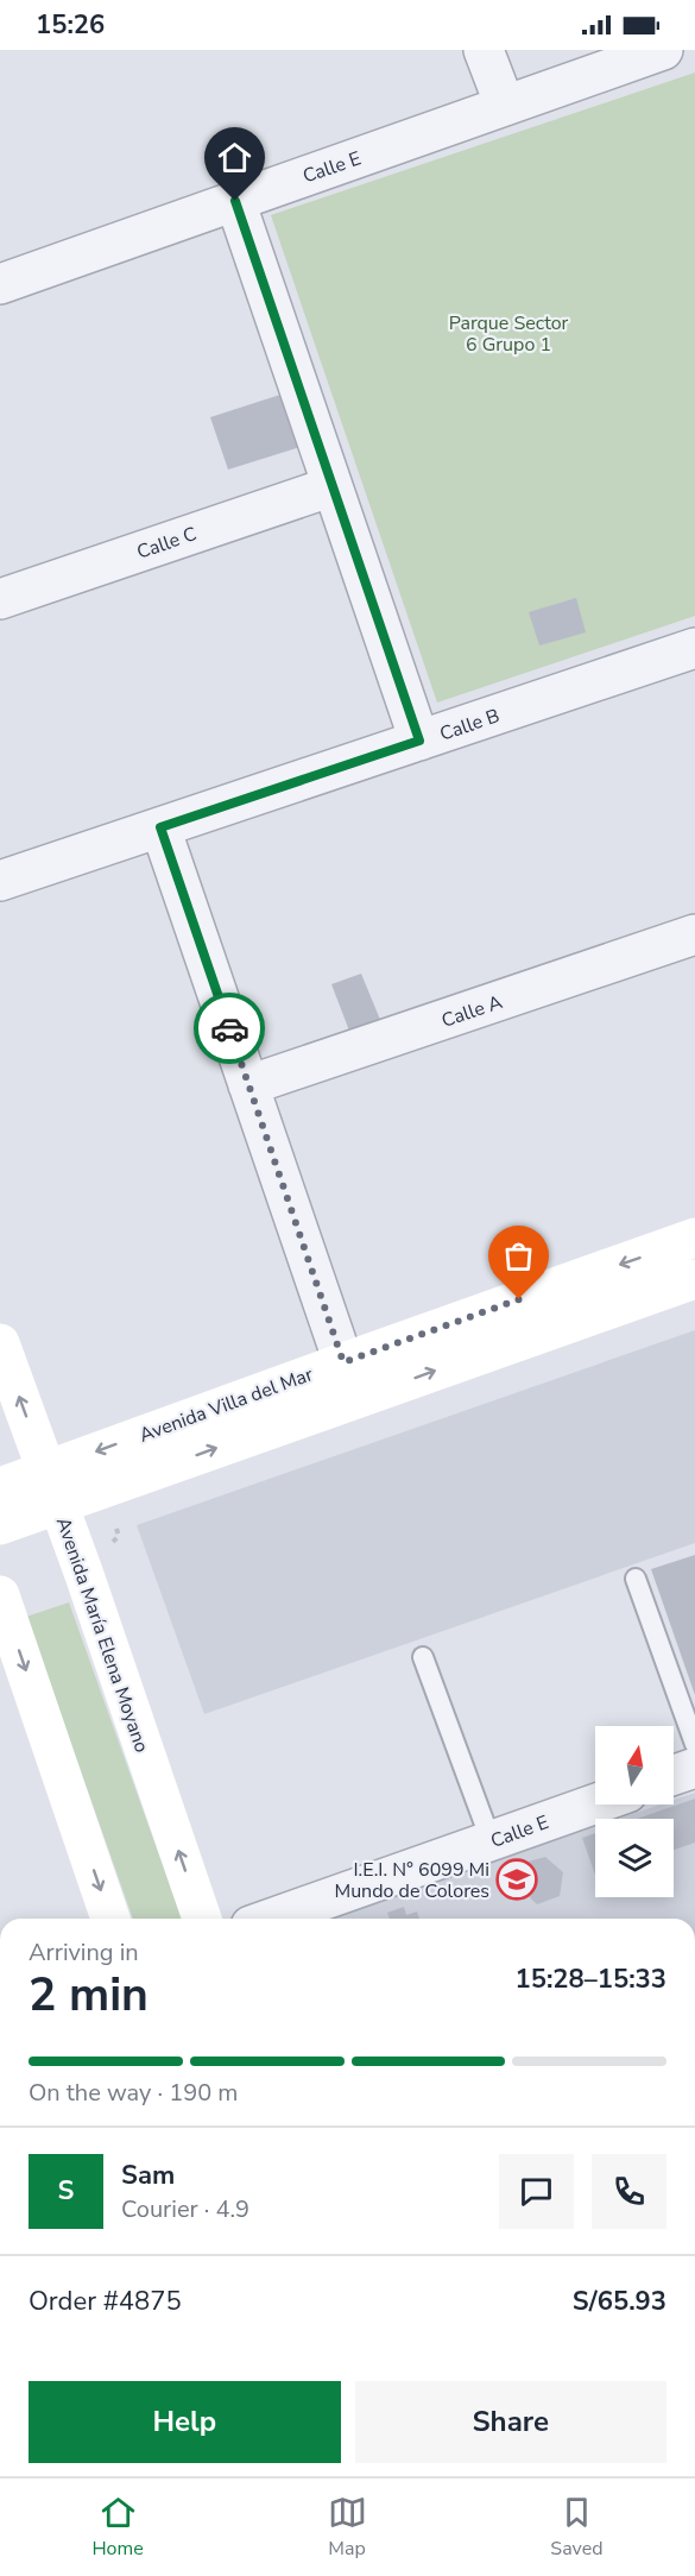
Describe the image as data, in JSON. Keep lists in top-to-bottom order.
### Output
{
  "streets": {
    "street": [
      "Calle E",
      "Calle C",
      "Calle B",
      "Calle A",
      "Avenida Villa del Mar",
      "Avenida María Elena Moyano"
    ]
  },
  "crossings": [
    ["Avenida Villa del Mar", "Avenida María Elena Moyano"]
  ],
  "parks": ["Parque Sector 6 Grupo 1"],
  "places": {
    "school or university": ["I.E.I. N° 6099 Mi Mundo de Colores"]
  },
  "north": "top",
  "page": {
    "status": "15:26",
    "heading": ["2 min", "Arriving in", "15:28–15:33"],
    "panel": [
      "Sam",
      "Courier · 4.9",
      "Order #4875",
      "S/65.93"
    ],
    "bar": "On the way · 190 m",
    "round": "S",
    "buttons": ["Help", "Share"],
    "tabs": ["Home", "Map", "Saved"]
  }
}
